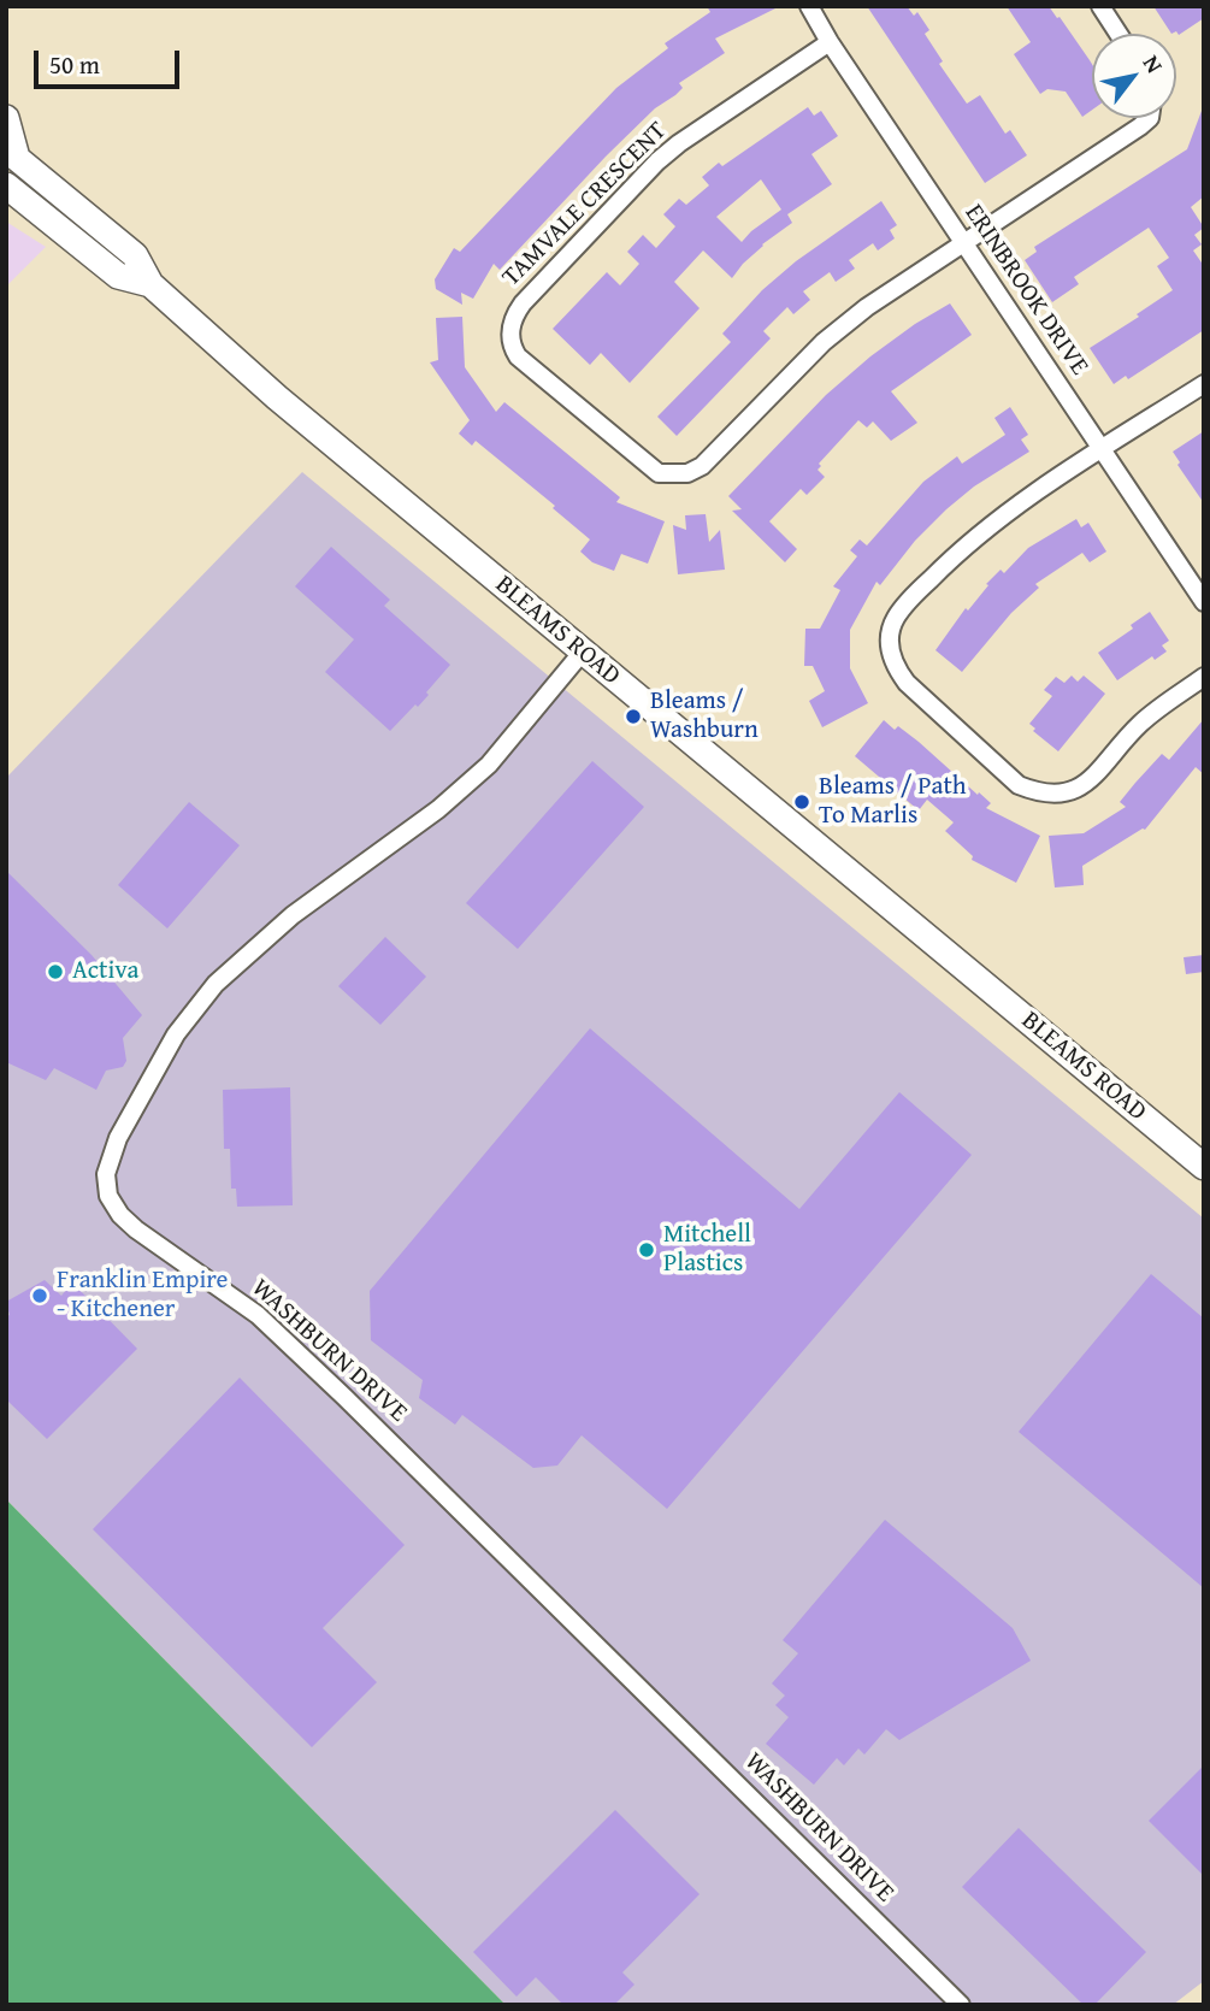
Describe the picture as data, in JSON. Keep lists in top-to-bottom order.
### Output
{
  "streets": {
    "main road": ["BLEAMS ROAD"],
    "street": ["TAMVALE CRESCENT", "ERINBROOK DRIVE", "WASHBURN DRIVE"]
  },
  "crossings": [
    ["TAMVALE CRESCENT", "ERINBROOK DRIVE"],
    ["BLEAMS ROAD", "WASHBURN DRIVE"]
  ],
  "places": [
    "Bleams / Washburn",
    "Bleams / Path To Marlis",
    "Activa",
    "Mitchell Plastics",
    "Franklin Empire - Kitchener"
  ],
  "scale_bar": "50 m",
  "north": "top right"
}
